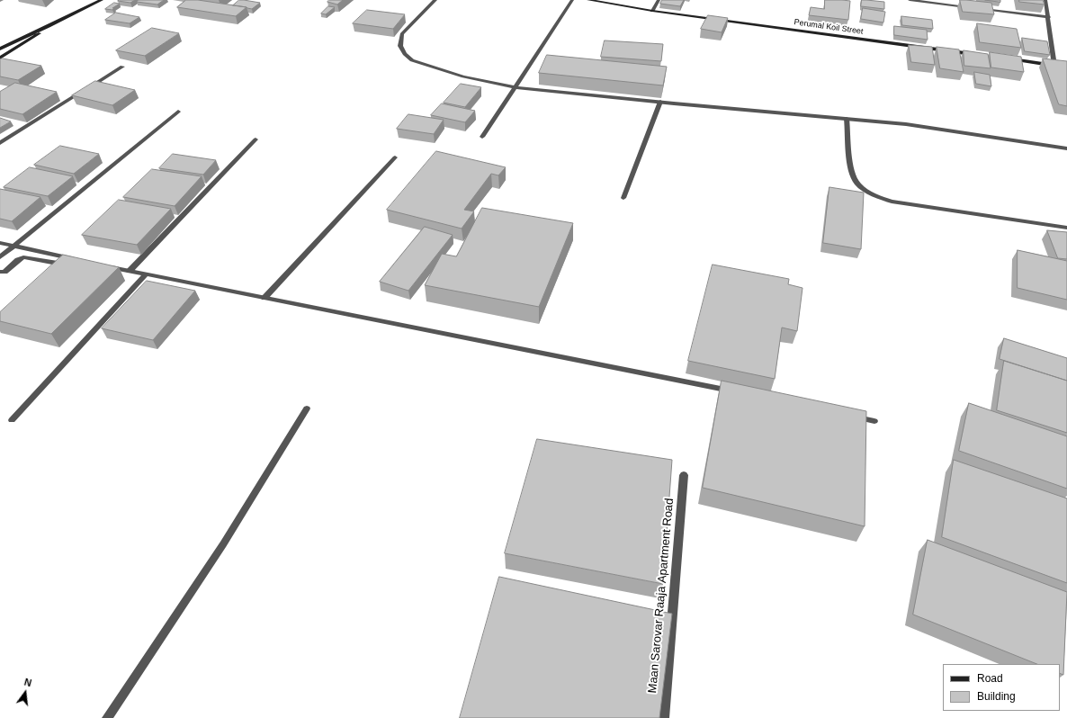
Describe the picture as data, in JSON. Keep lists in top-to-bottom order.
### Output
{
  "streets": {
    "street": ["Perumal Koil Street", "Maan Sarovar Raaja Apartment Road"]
  },
  "legend": ["Road", "Building"],
  "north": "top"
}
